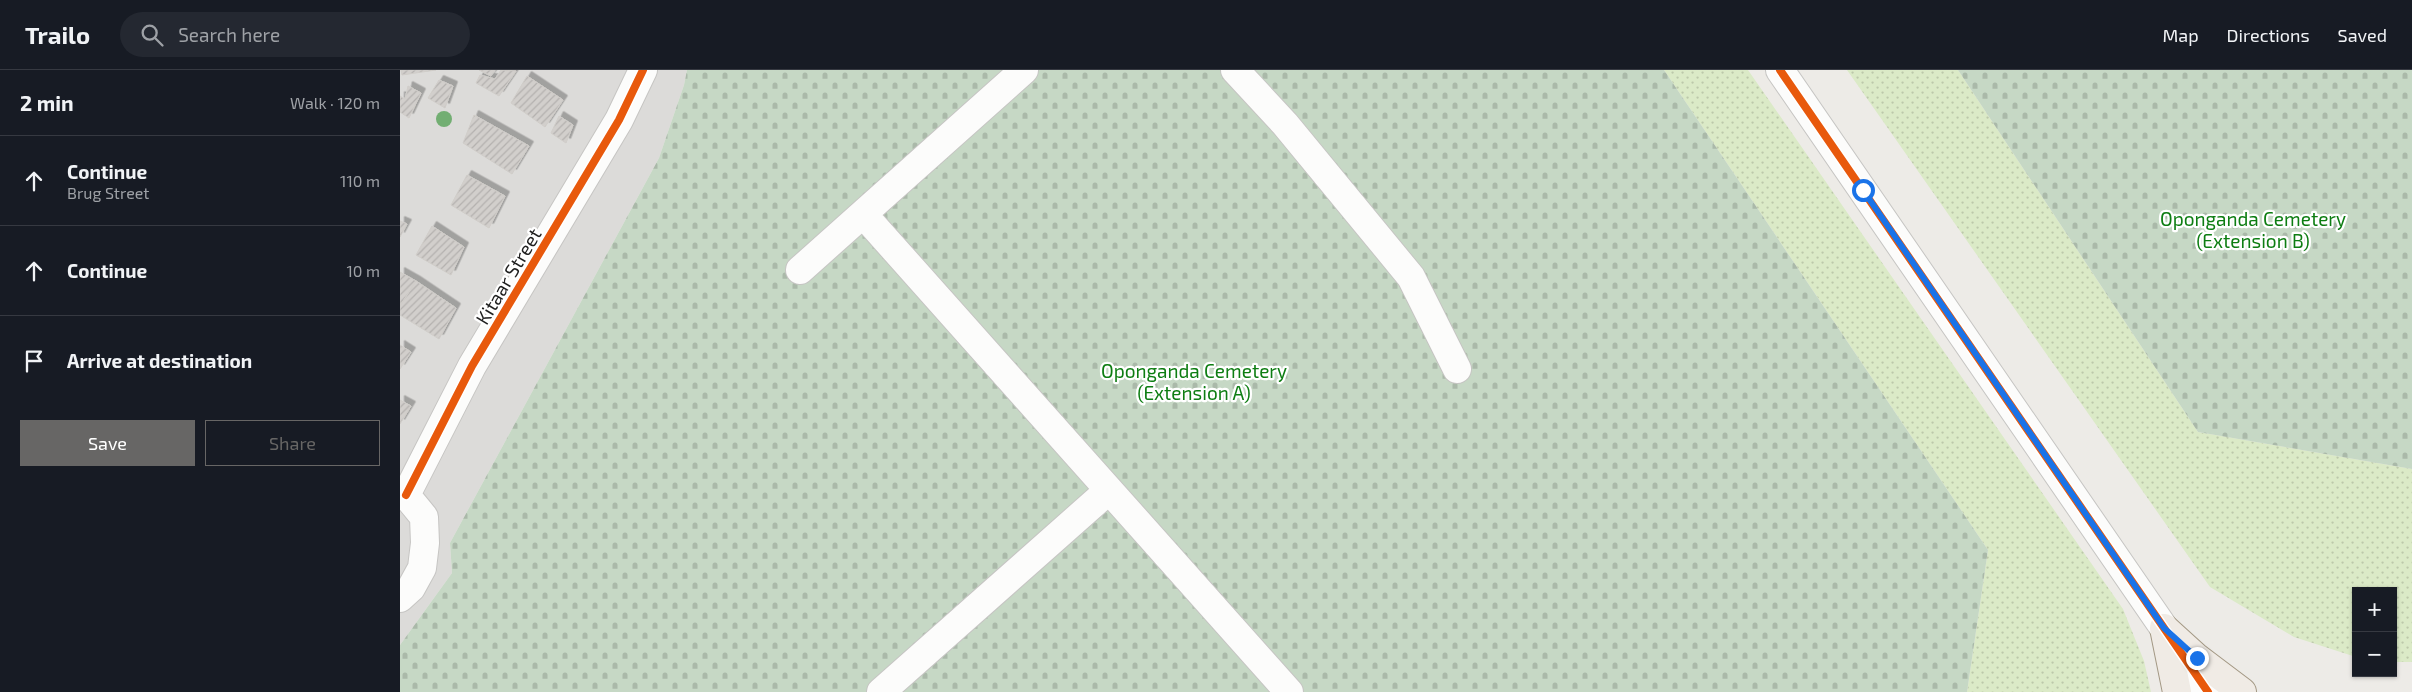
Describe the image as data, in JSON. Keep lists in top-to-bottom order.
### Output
{
  "streets": {
    "street": ["Kitaar Street"]
  },
  "parks": ["Oponganda Cemetery (Extension B)", "Oponganda Cemetery (Extension A)"],
  "page": {
    "header": "Trailo",
    "search": "Search here",
    "nav": ["Map", "Directions", "Saved"],
    "heading": ["2 min", "Walk · 120 m"],
    "list": [
      ["Continue", "Brug Street", "110 m"],
      ["Continue", "10 m"],
      "Arrive at destination"
    ],
    "buttons": ["Save", "Share"],
    "map_buttons": ["+", "−"]
  }
}
